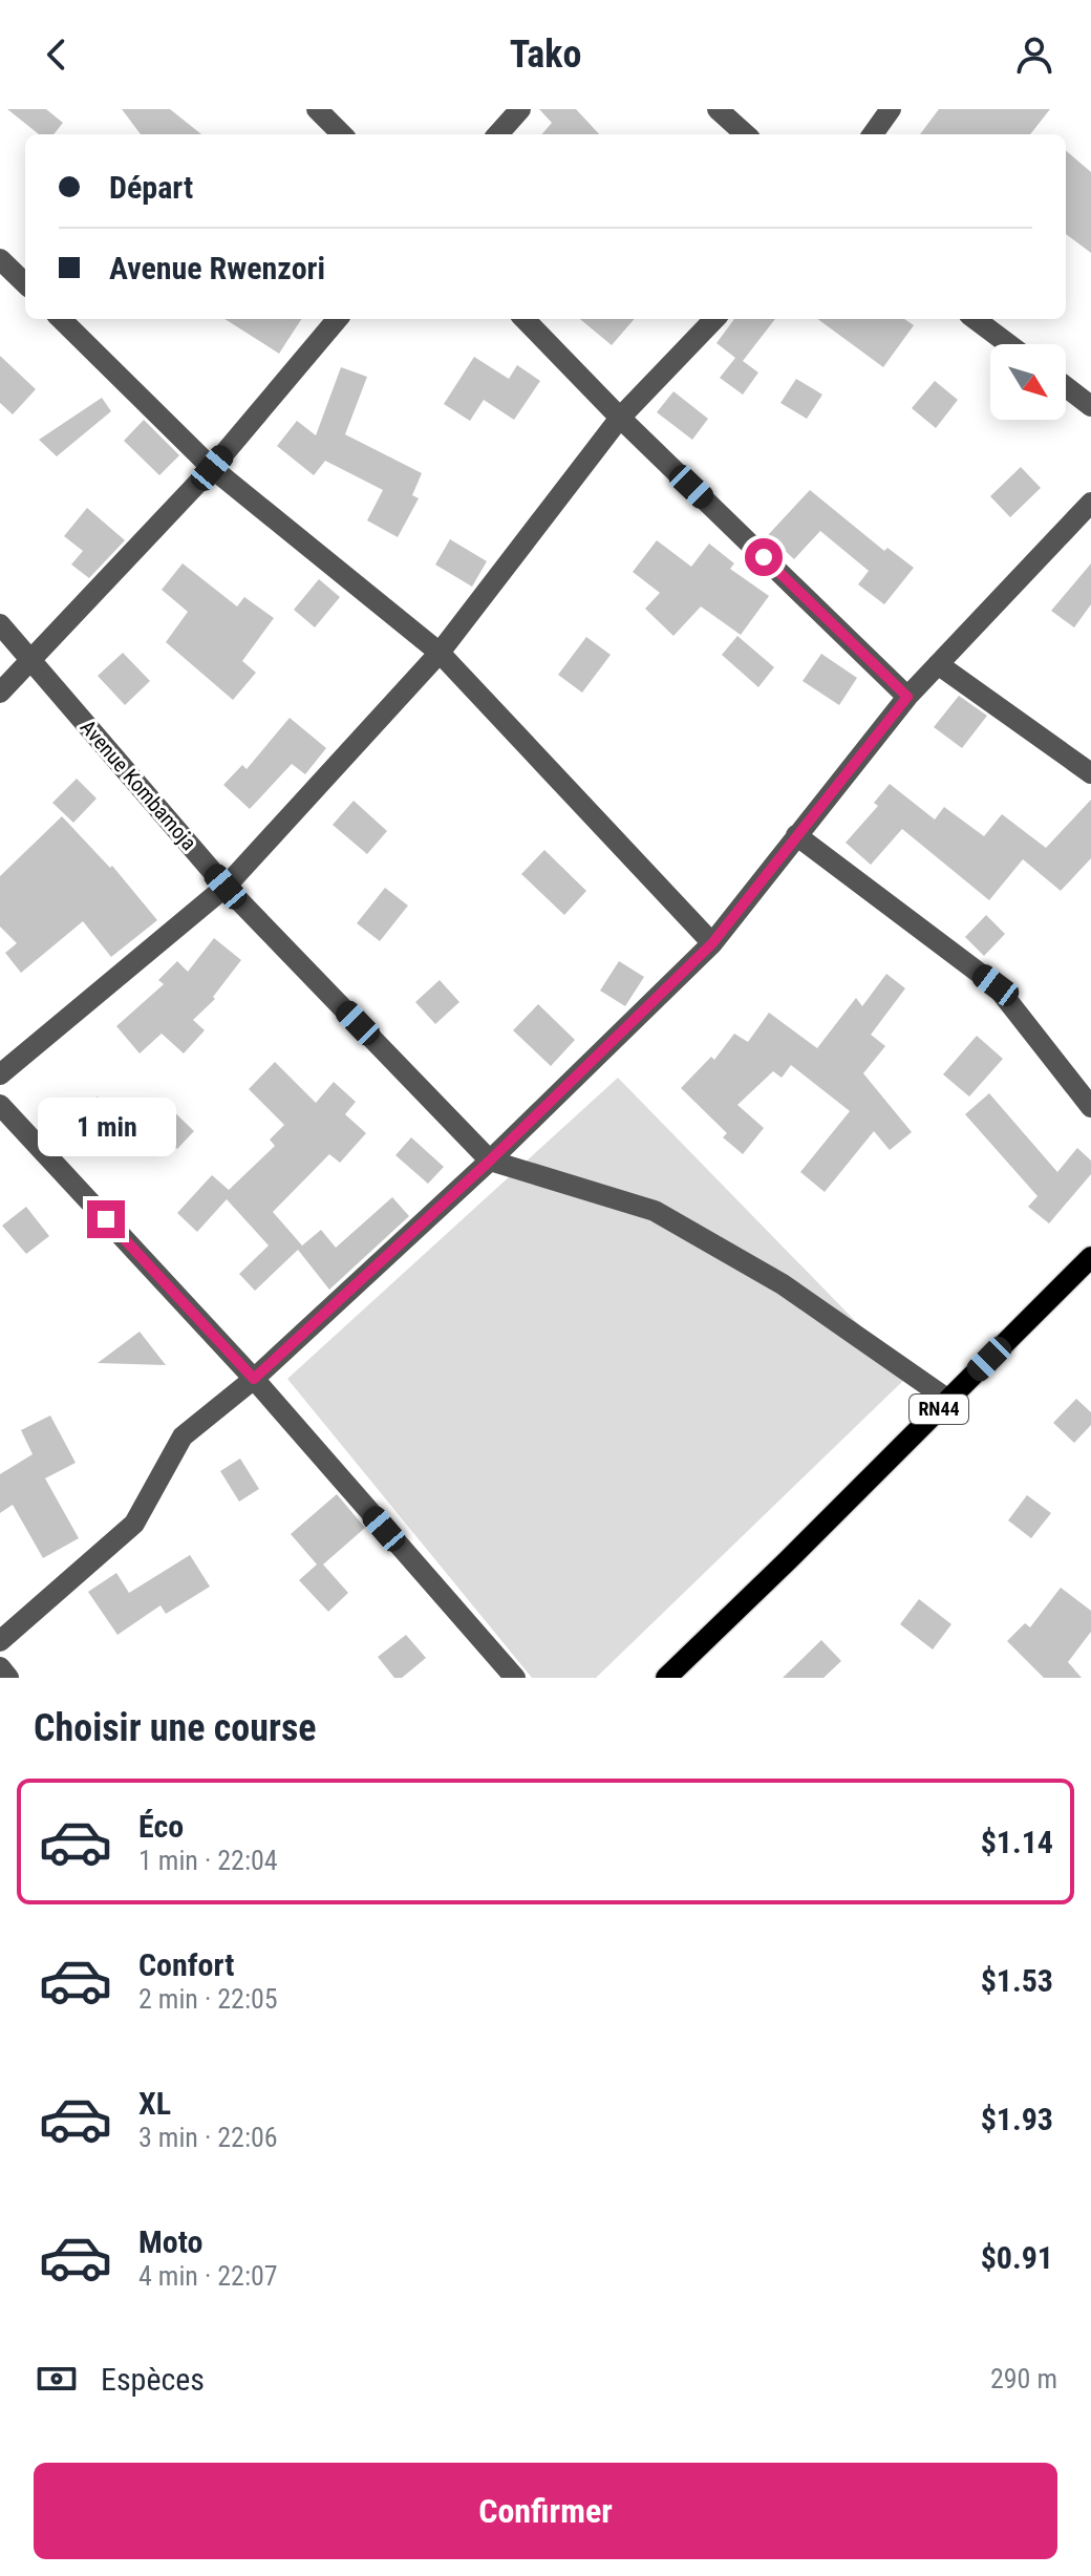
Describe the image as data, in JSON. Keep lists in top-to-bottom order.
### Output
{
  "streets": {
    "main road": ["RN44"],
    "street": ["Avenue Kombamoja"]
  },
  "north": "bottom right",
  "page": {
    "header": "Tako",
    "banner": ["Départ", "Avenue Rwenzori"],
    "bubble": "1 min",
    "heading": "Choisir une course",
    "list": [
      {
        "name": "Éco",
        "note": "1 min · 22:04",
        "value": "$1.14"
      },
      {
        "name": "Confort",
        "note": "2 min · 22:05",
        "value": "$1.53"
      },
      {
        "name": "XL",
        "note": "3 min · 22:06",
        "value": "$1.93"
      },
      {
        "name": "Moto",
        "note": "4 min · 22:07",
        "value": "$0.91"
      }
    ],
    "pay": ["Espèces", "290 m"],
    "buttons": "Confirmer"
  }
}
